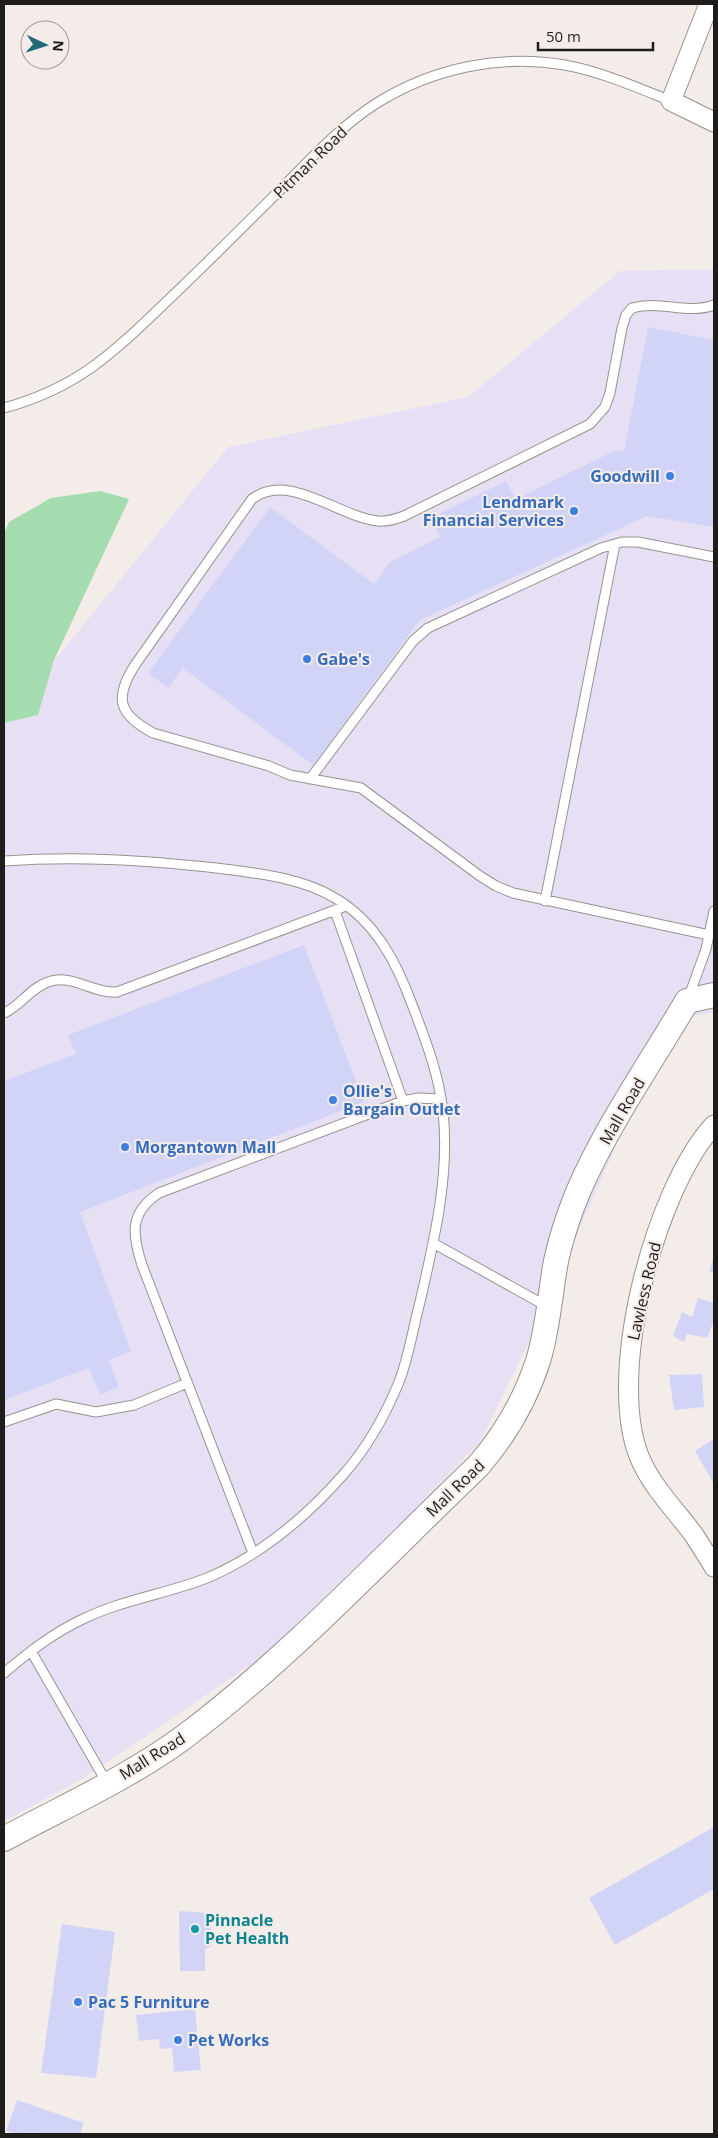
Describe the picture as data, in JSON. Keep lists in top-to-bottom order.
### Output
{
  "streets": {
    "street": ["Mall Road", "Lawless Road"],
    "lane": ["Pitman Road"]
  },
  "places": [
    "Goodwill",
    "Lendmark Financial Services",
    "Gabe's",
    "Ollie's Bargain Outlet",
    "Morgantown Mall",
    "Pinnacle Pet Health",
    "Pac 5 Furniture",
    "Pet Works"
  ],
  "scale_bar": "50 m",
  "north": "right"
}
